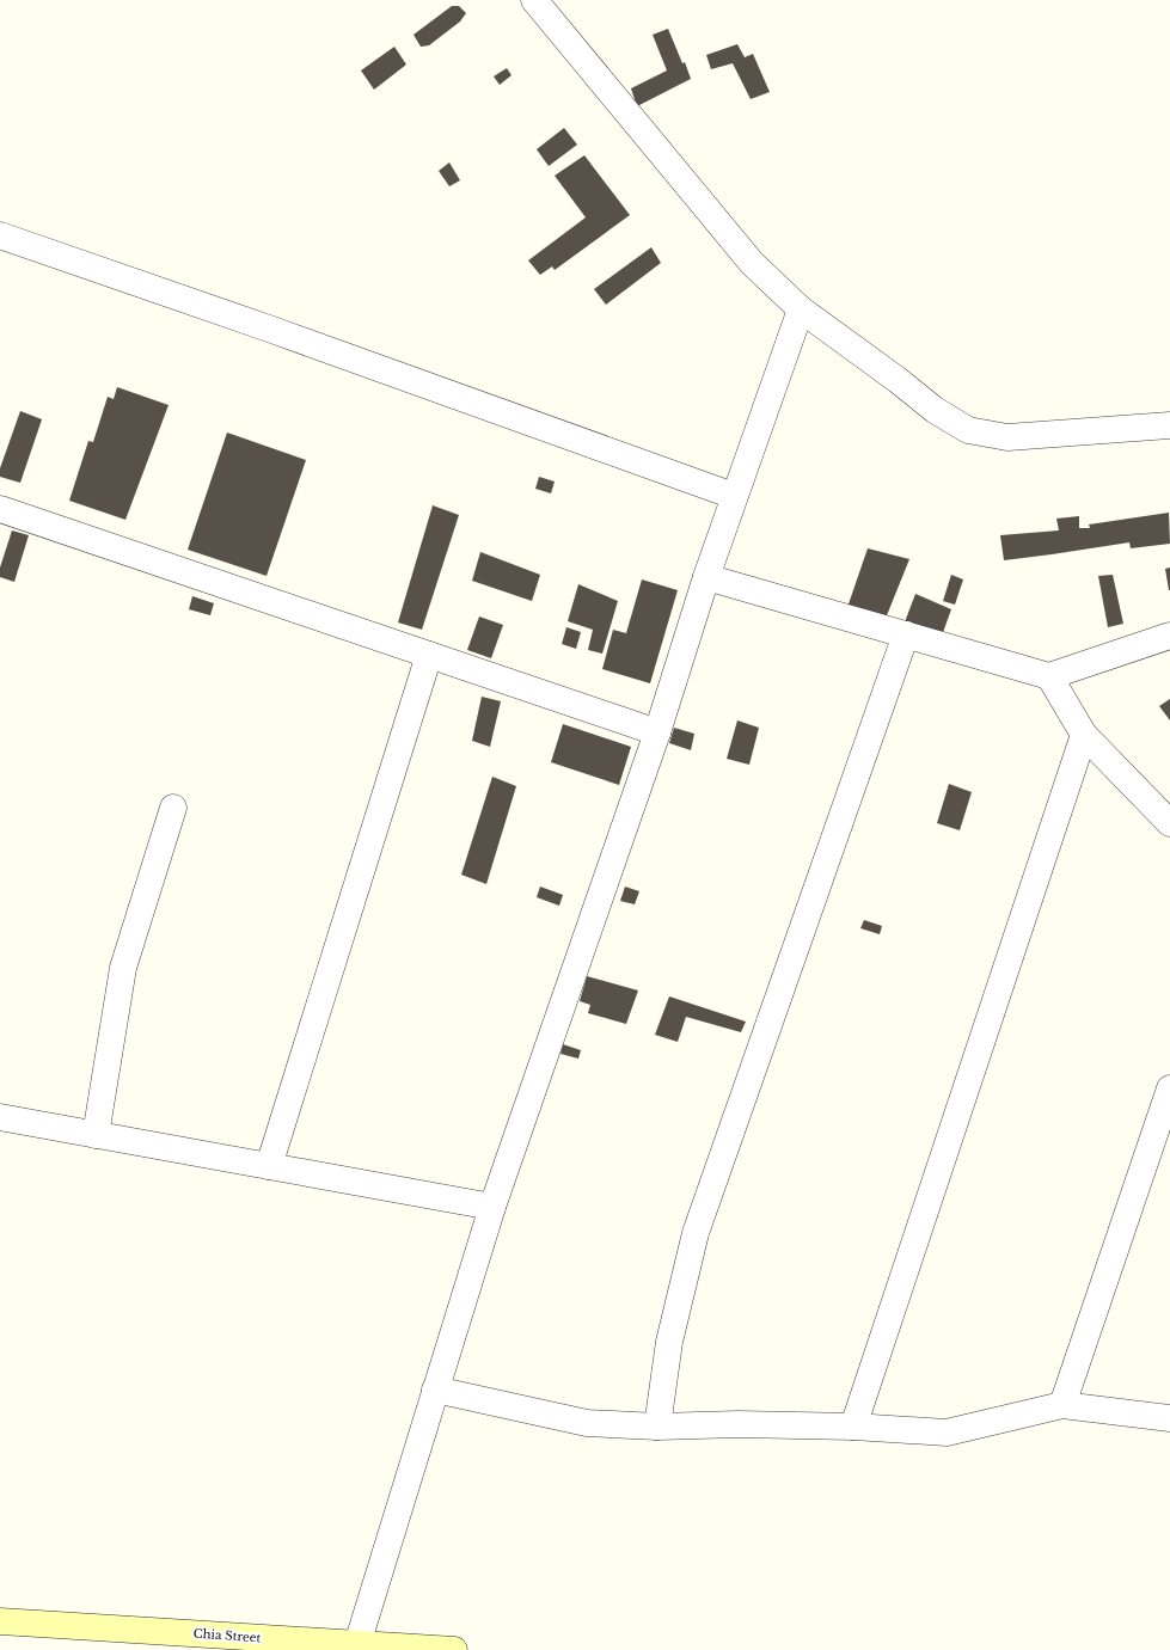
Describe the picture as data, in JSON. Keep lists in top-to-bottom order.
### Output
{
  "streets": {
    "main road": ["Chia Street"]
  }
}
